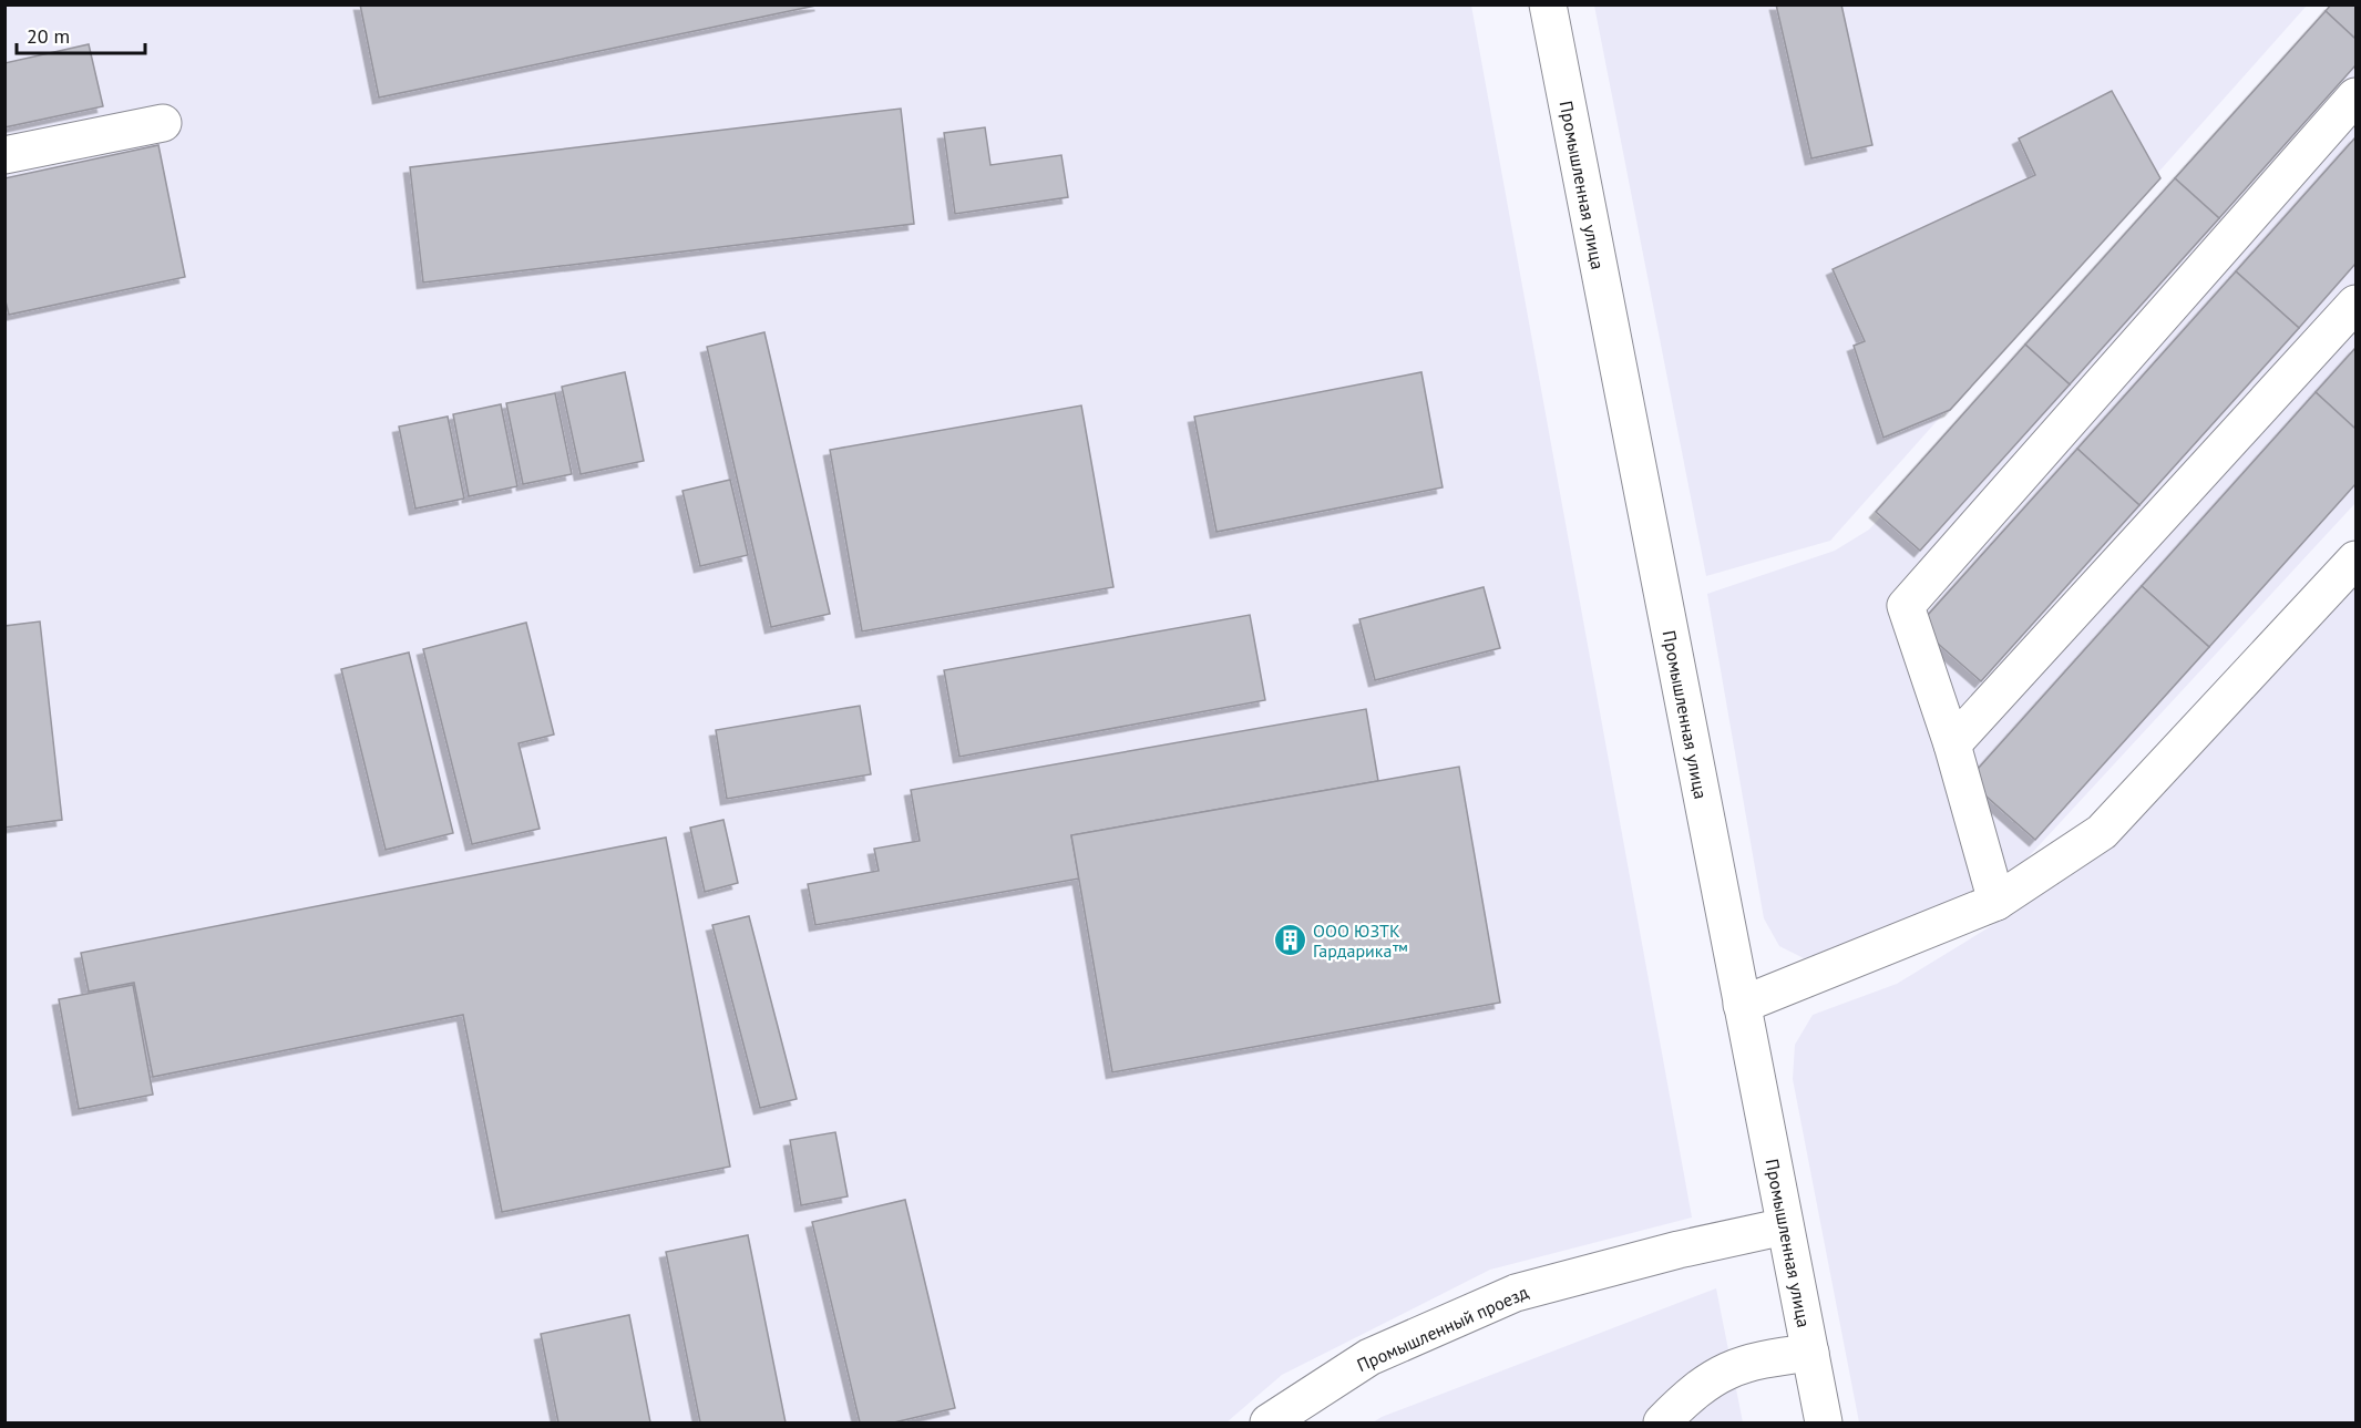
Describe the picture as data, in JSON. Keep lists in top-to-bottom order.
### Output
{
  "streets": {
    "street": ["Промышленная улица", "Промышленный проезд"]
  },
  "crossings": [
    ["Промышленная улица", "Промышленный проезд"]
  ],
  "places": {
    "building": ["ООО ЮЗТК Гардарика™"]
  },
  "scale_bar": "20 m"
}
